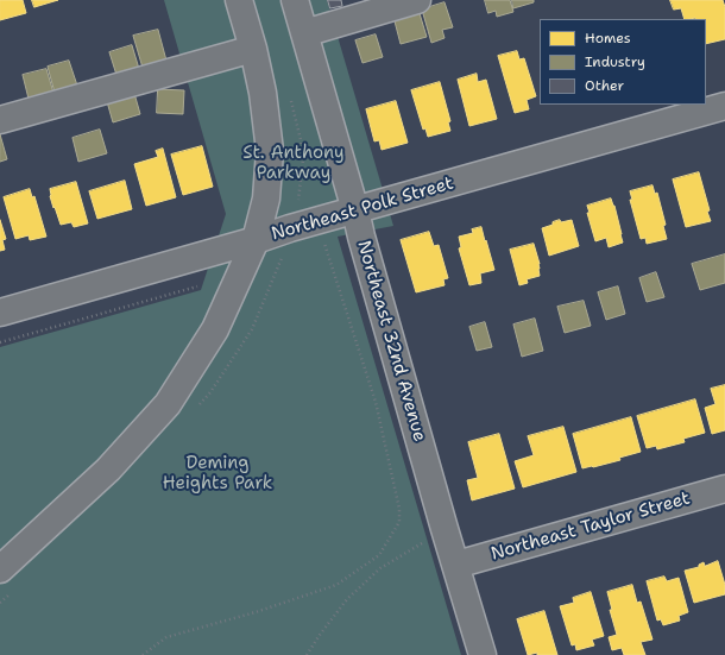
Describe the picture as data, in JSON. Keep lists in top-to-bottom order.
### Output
{
  "streets": {
    "street": ["Northeast Polk Street", "Northeast 32nd Avenue", "Northeast Taylor Street"]
  },
  "crossings": [
    ["Northeast Polk Street", "Northeast 32nd Avenue"],
    ["Northeast 32nd Avenue", "Northeast Taylor Street"]
  ],
  "parks": ["St. Anthony Parkway", "Deming Heights Park"],
  "legend": ["Homes", "Industry", "Other"]
}
